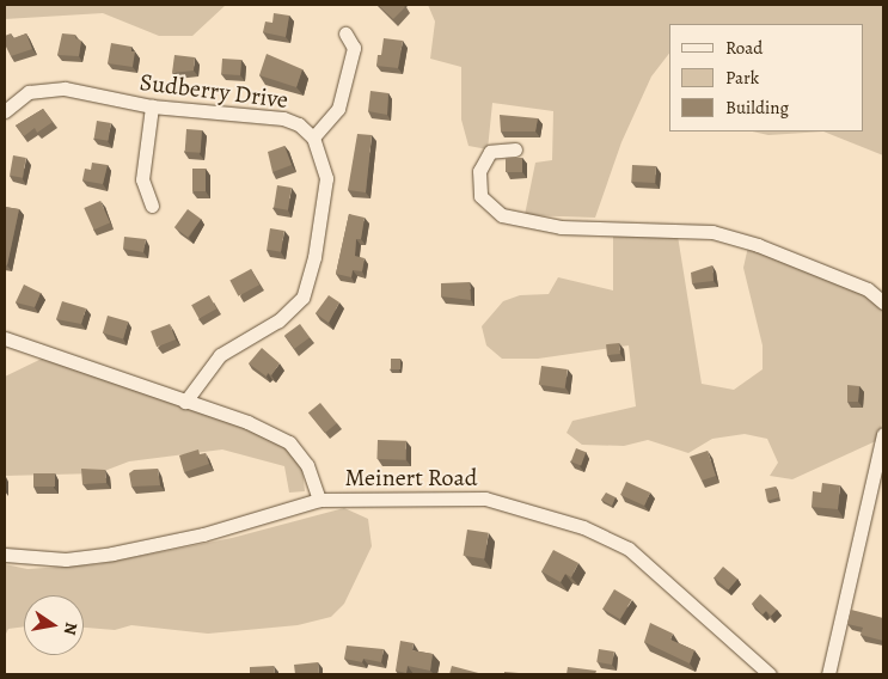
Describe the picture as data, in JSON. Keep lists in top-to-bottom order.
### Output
{
  "streets": {
    "street": ["Sudberry Drive", "Meinert Road"]
  },
  "legend": ["Road", "Park", "Building"],
  "north": "right"
}
